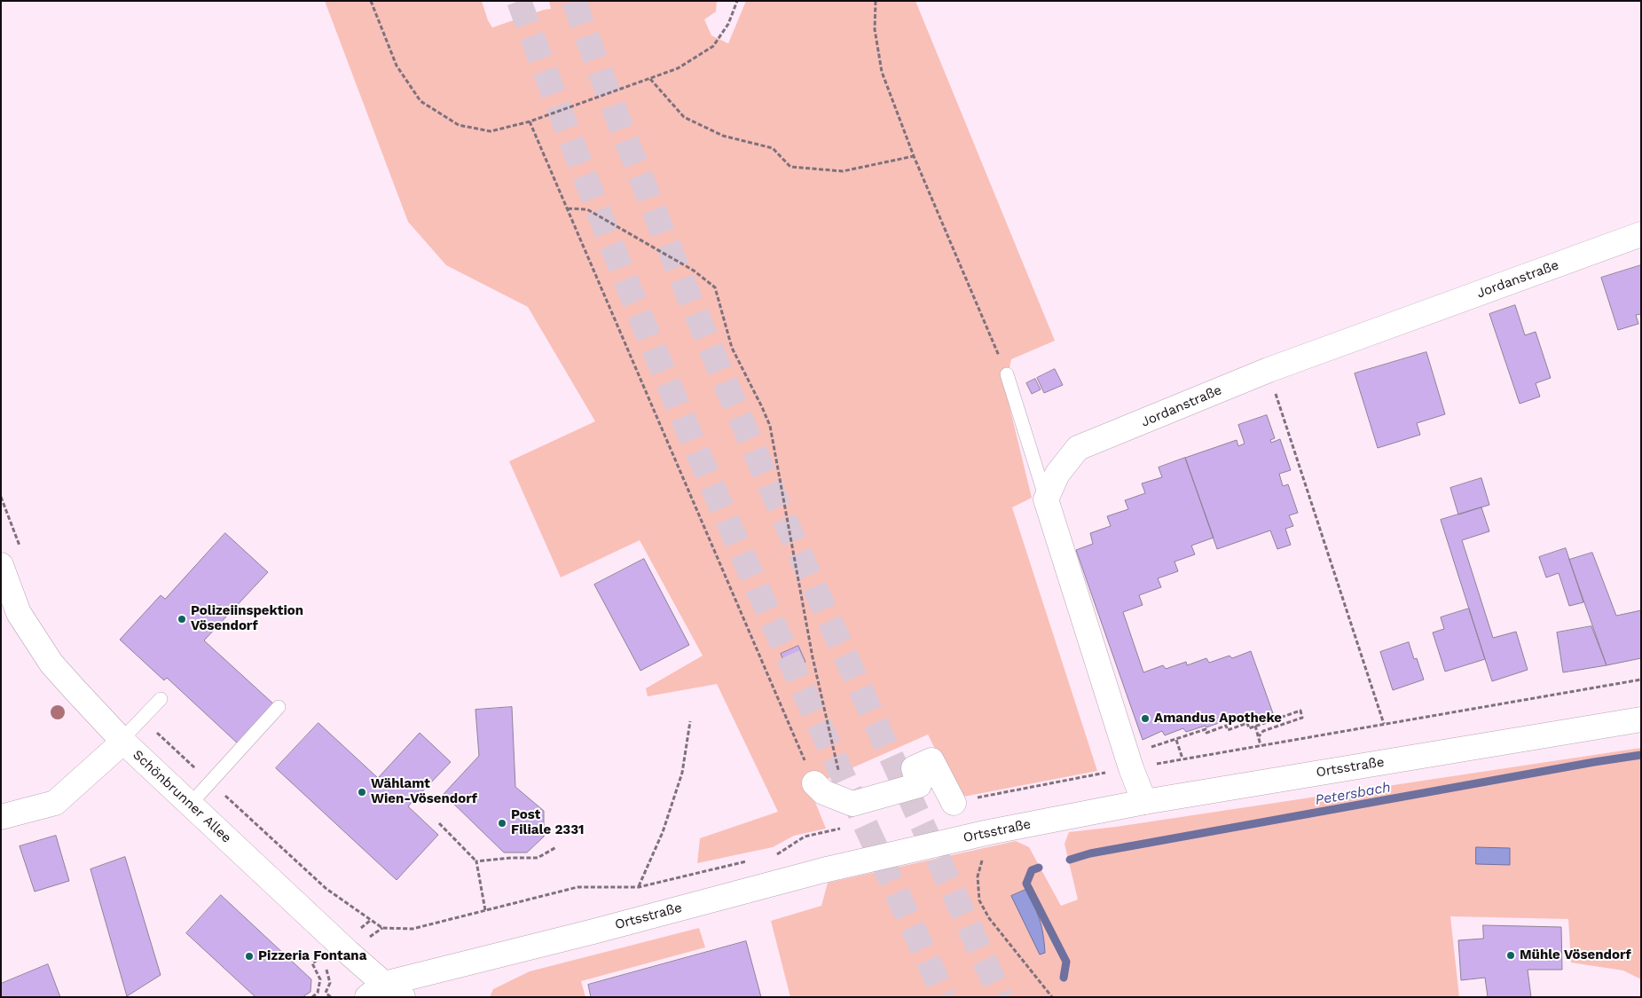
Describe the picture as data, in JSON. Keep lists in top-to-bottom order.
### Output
{
  "streets": {
    "street": ["Jordanstraße", "Ortsstraße", "Schönbrunner Allee"]
  },
  "crossings": [
    ["Ortsstraße", "Schönbrunner Allee"]
  ],
  "water": ["Petersbach"],
  "places": [
    "Polizeiinspektion Vösendorf",
    "Amandus Apotheke",
    "Wählamt Wien-Vösendorf",
    "Post Filiale 2331",
    "Mühle Vösendorf",
    "Pizzeria Fontana"
  ]
}
